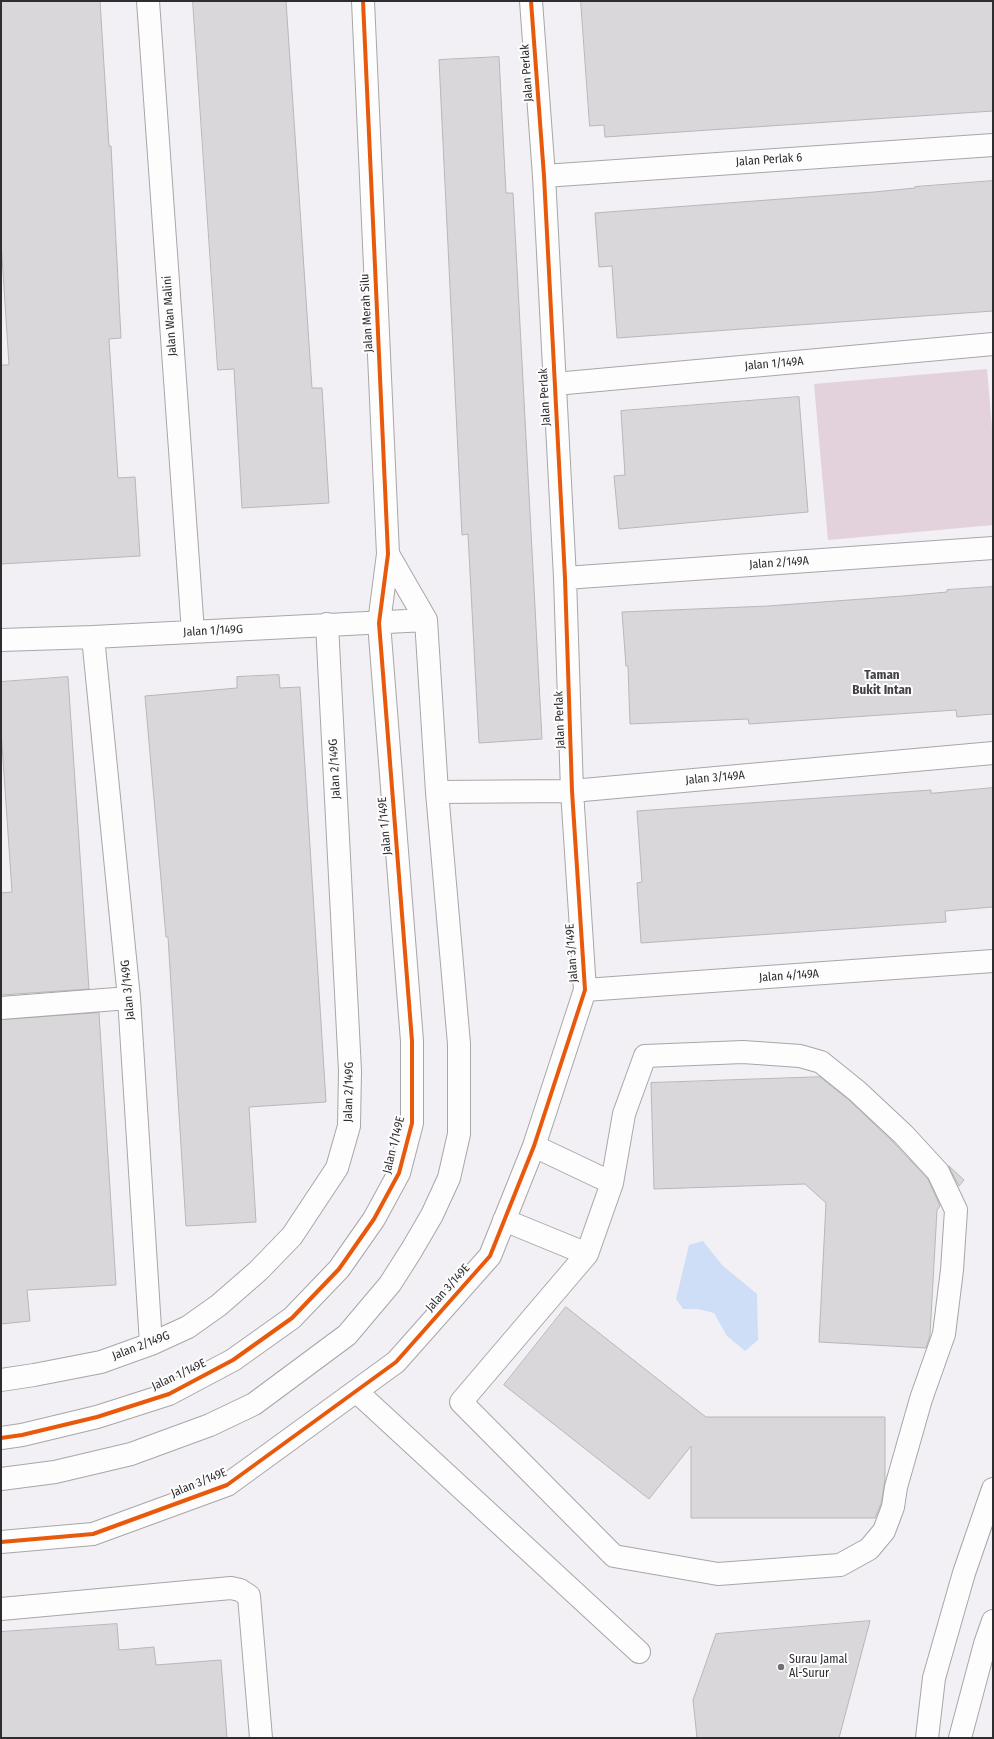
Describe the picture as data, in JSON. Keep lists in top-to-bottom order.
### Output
{
  "streets": {
    "main road": [
      "Jalan Perlak",
      "Jalan Perlak 6",
      "Jalan Merah Silu",
      "Jalan Wan Malini",
      "Jalan 1/149A",
      "Jalan 2/149A",
      "Jalan 1/149G",
      "Jalan 2/149G",
      "Jalan 3/149A",
      "Jalan 1/149E",
      "Jalan 3/149E",
      "Jalan 4/149A",
      "Jalan 3/149G"
    ]
  },
  "crossings": [
    ["Jalan Perlak", "Jalan Perlak 6"],
    ["Jalan Perlak", "Jalan 1/149A"],
    ["Jalan Perlak", "Jalan 2/149A"],
    ["Jalan Perlak", "Jalan 3/149A"],
    ["Jalan Perlak", "Jalan 3/149E"],
    ["Jalan Merah Silu", "Jalan 1/149G"],
    ["Jalan Merah Silu", "Jalan 1/149E"],
    ["Jalan Wan Malini", "Jalan 1/149G"],
    ["Jalan 1/149G", "Jalan 2/149G"],
    ["Jalan 1/149G", "Jalan 1/149E"],
    ["Jalan 1/149G", "Jalan 3/149G"],
    ["Jalan 2/149G", "Jalan 3/149G"],
    ["Jalan 3/149A", "Jalan 3/149E"],
    ["Jalan 3/149E", "Jalan 4/149A"]
  ],
  "districts": ["Taman Bukit Intan"],
  "places": ["Surau Jamal Al-Surur"]
}
